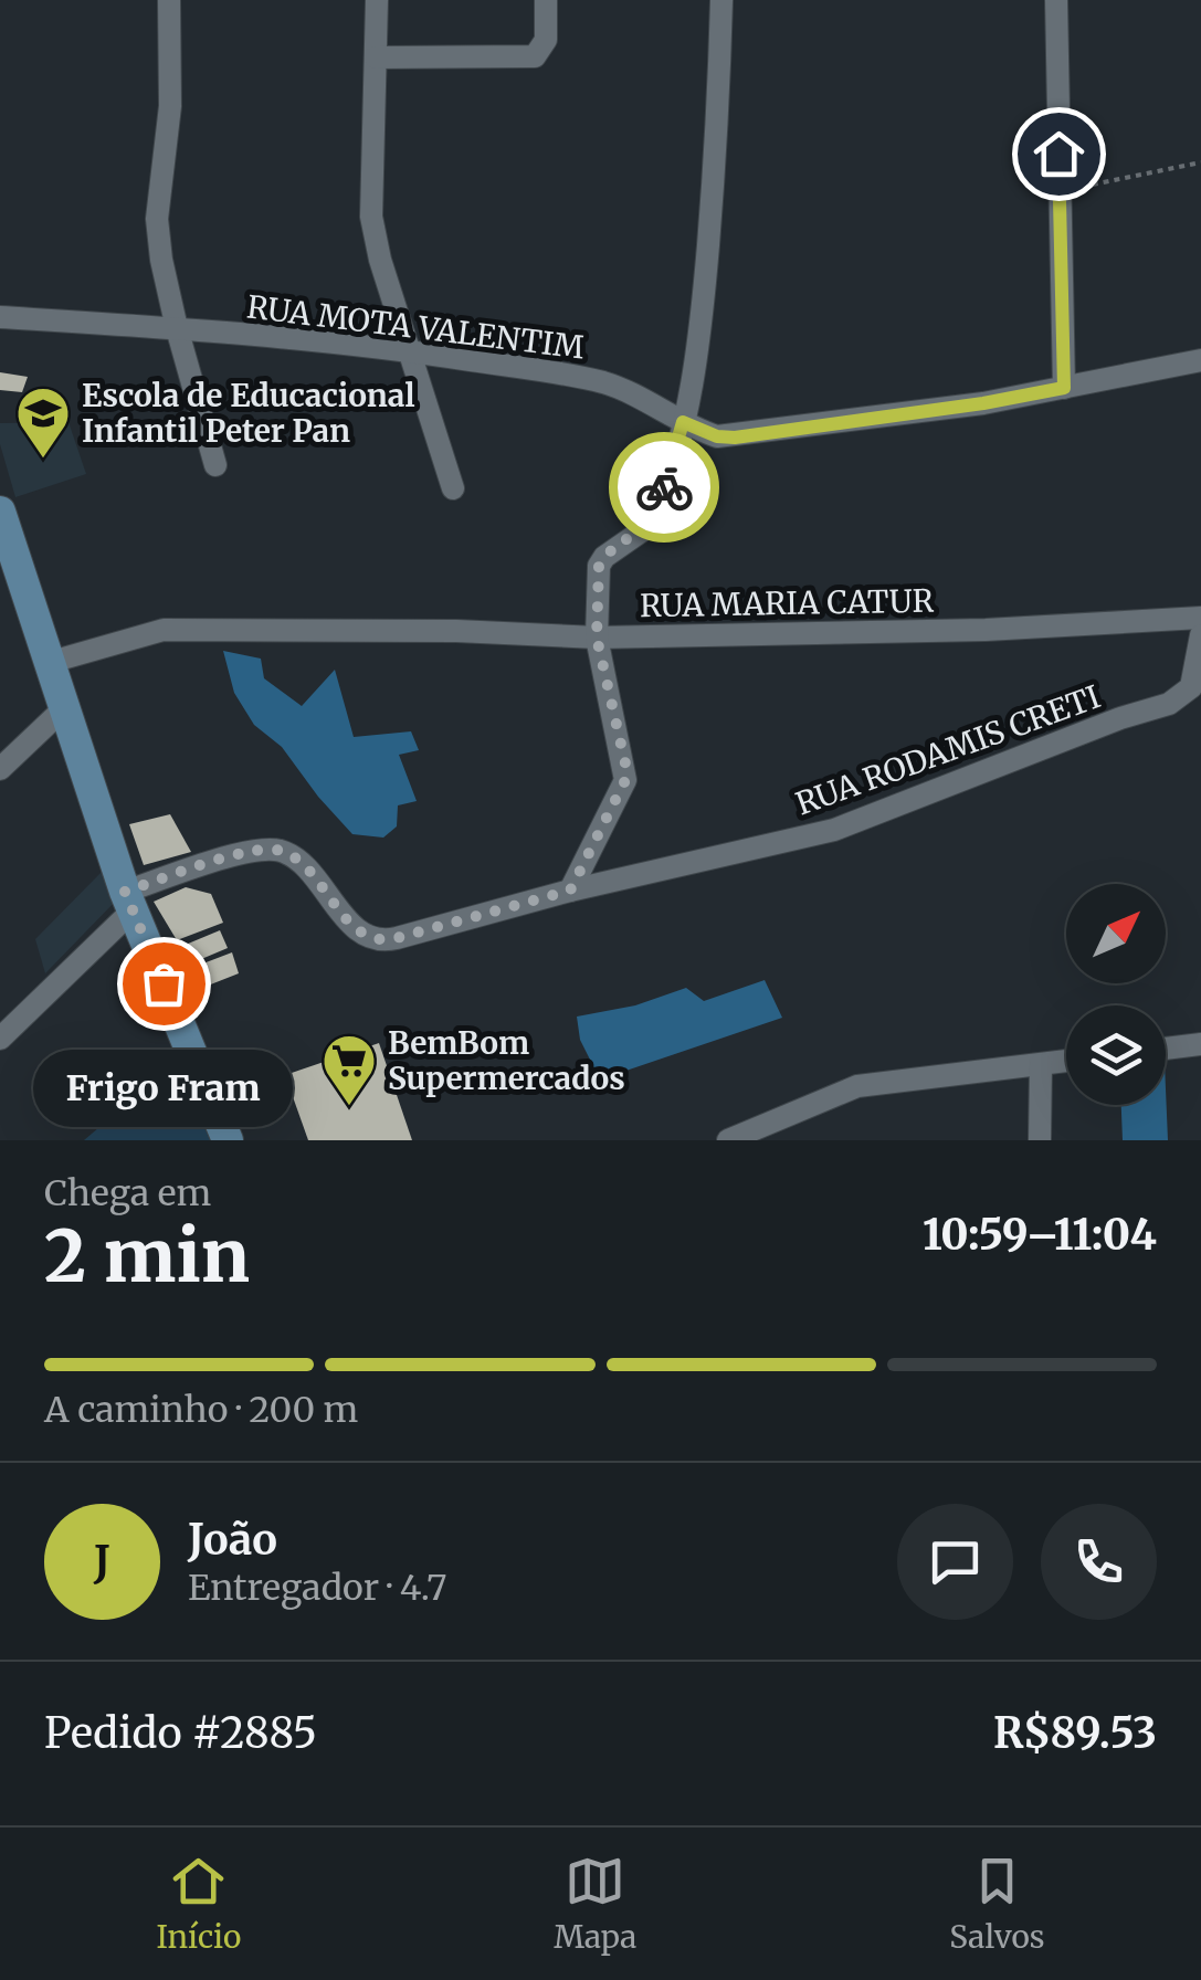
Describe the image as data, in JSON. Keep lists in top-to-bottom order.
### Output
{
  "streets": {
    "street": ["RUA MOTA VALENTIM", "RUA MARIA CATUR", "RUA RODAMIS CRETI"]
  },
  "places": {
    "school or university": ["Escola de Educacional Infantil Peter Pan"],
    "other": ["Frigo Fram"],
    "supermarket": ["BemBom Supermercados"]
  },
  "north": "top right",
  "page": {
    "bubble": "Frigo Fram",
    "heading": ["2 min", "Chega em", "10:59–11:04"],
    "panel": [
      "João",
      "Entregador · 4.7",
      "Pedido #2885",
      "R$89.53"
    ],
    "bar": "A caminho · 200 m",
    "round": "J",
    "tabs": ["Início", "Mapa", "Salvos"]
  }
}
